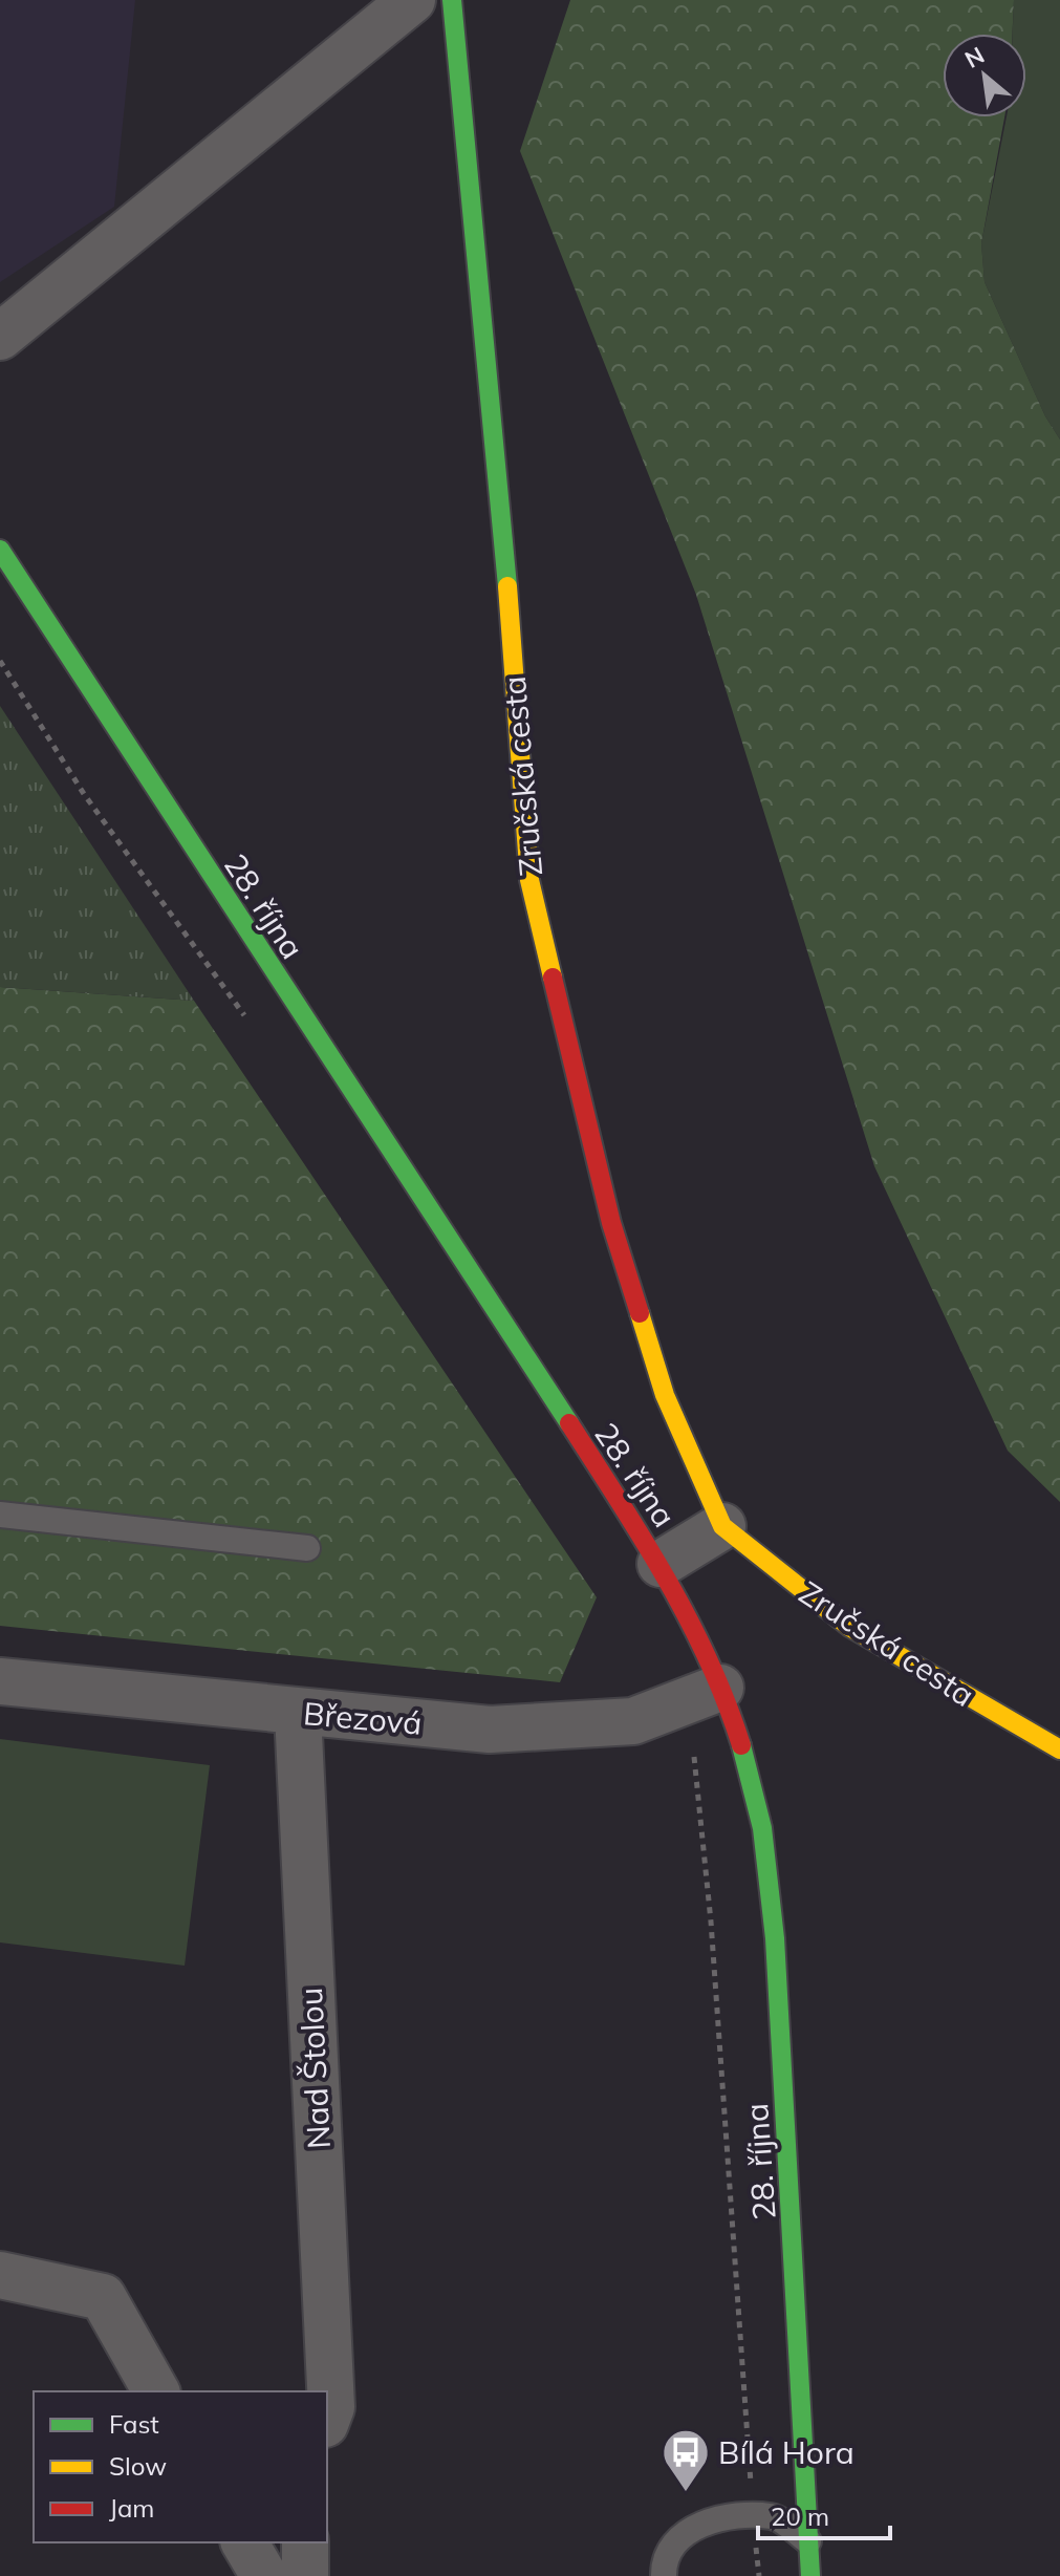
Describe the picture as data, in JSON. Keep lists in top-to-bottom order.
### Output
{
  "streets": {
    "main road": ["Zručská cesta", "28. října"],
    "street": ["Březová", "Nad Štolou"]
  },
  "crossings": [
    ["28. října", "Březová"],
    ["Březová", "Nad Štolou"]
  ],
  "places": {
    "bus stop": ["Bílá Hora"]
  },
  "legend": ["Fast", "Slow", "Jam"],
  "scale_bar": "20 m",
  "north": "top left"
}
